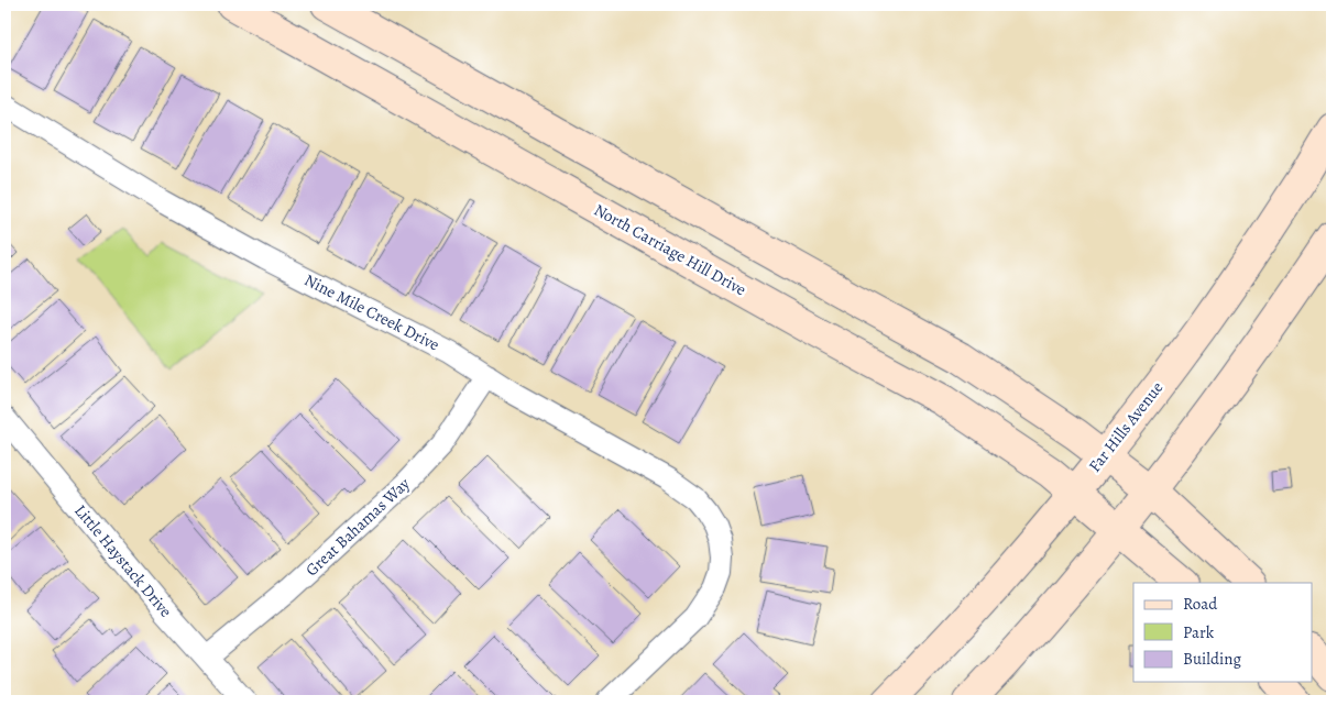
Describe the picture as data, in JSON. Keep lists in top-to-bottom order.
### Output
{
  "streets": {
    "street": [
      "North Carriage Hill Drive",
      "Nine Mile Creek Drive",
      "Far Hills Avenue",
      "Great Bahamas Way",
      "Little Haystack Drive"
    ]
  },
  "crossings": [
    ["North Carriage Hill Drive", "Far Hills Avenue"],
    ["Nine Mile Creek Drive", "Great Bahamas Way"],
    ["Great Bahamas Way", "Little Haystack Drive"]
  ],
  "legend": ["Road", "Park", "Building"]
}
